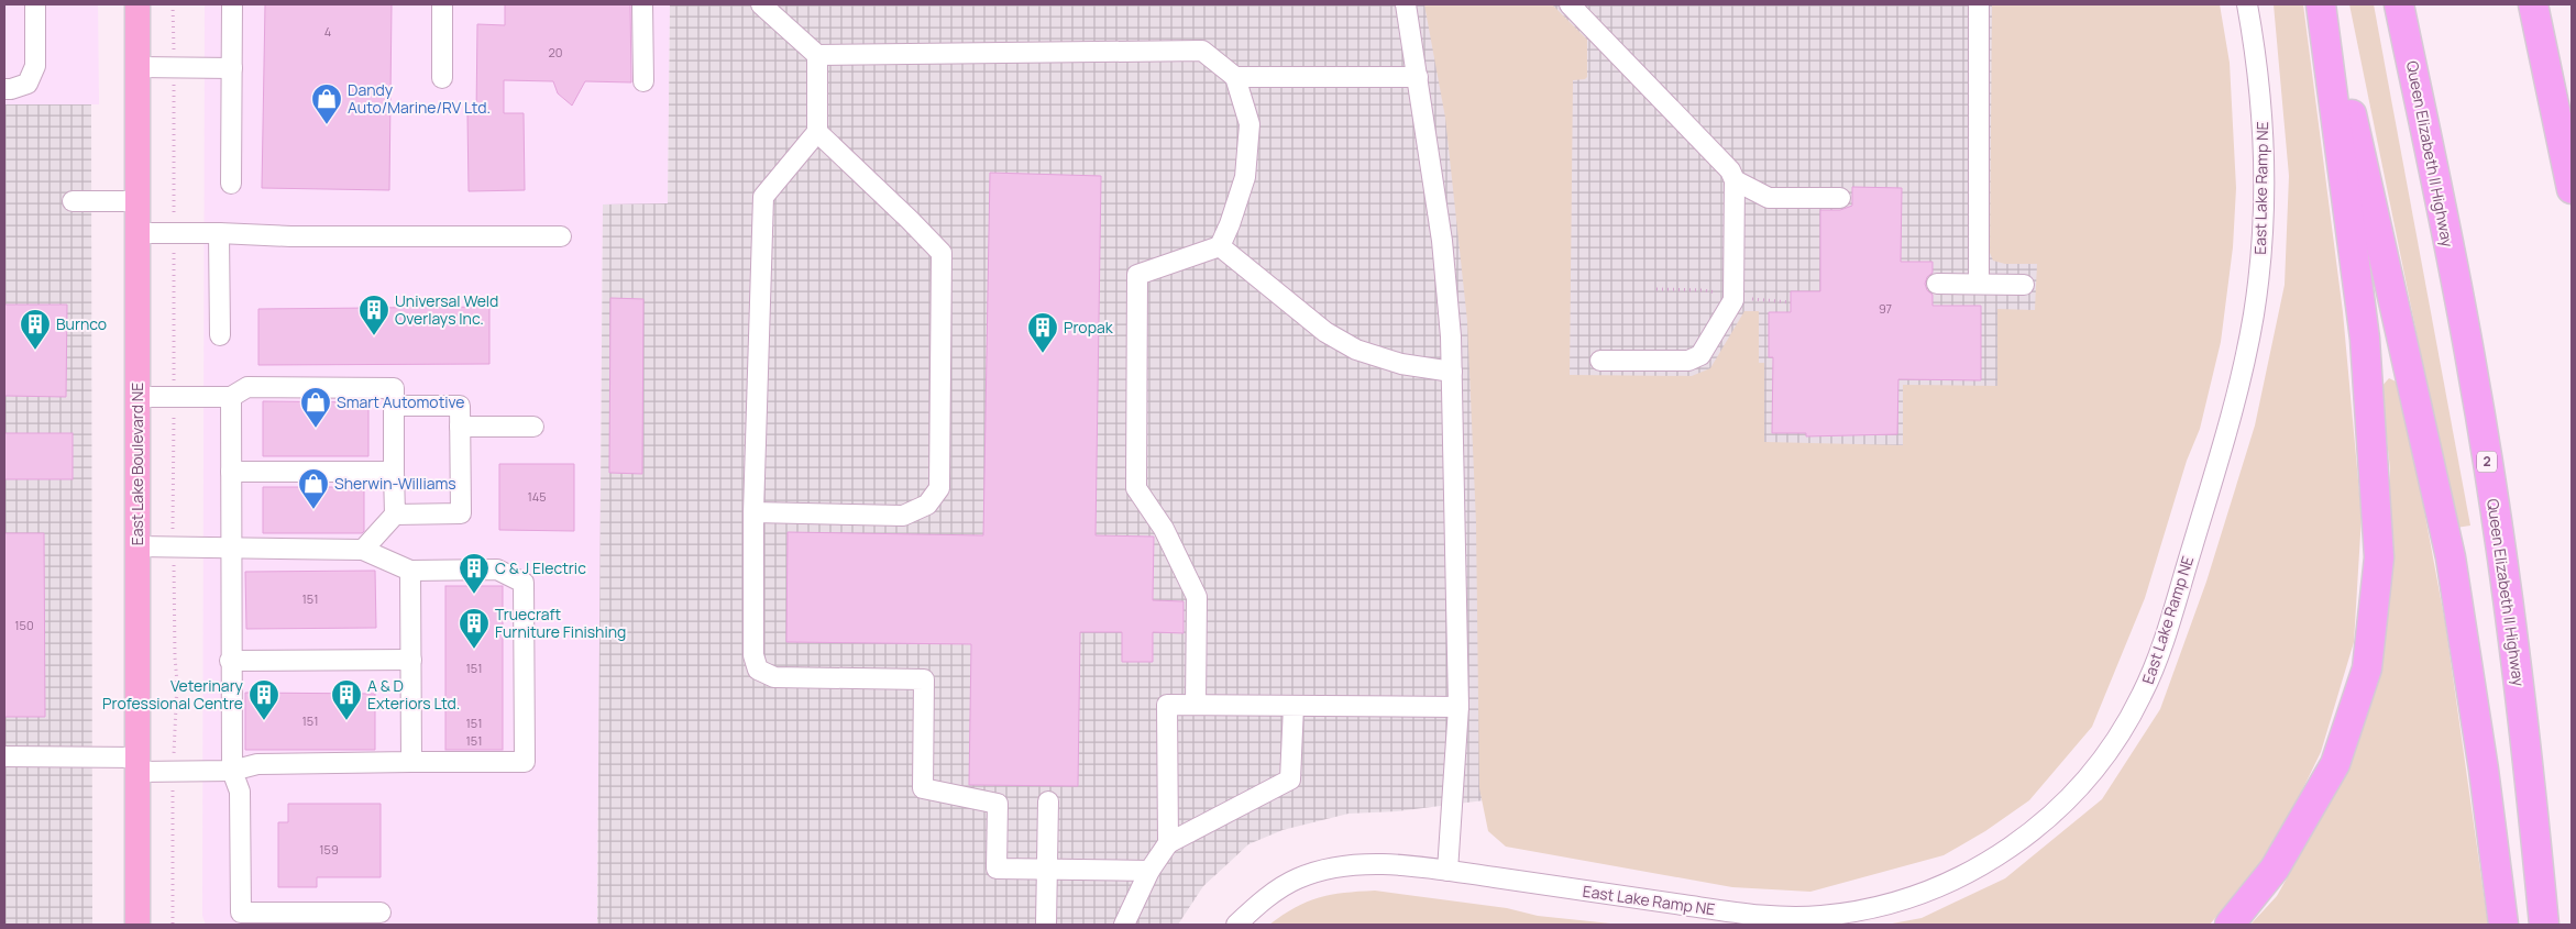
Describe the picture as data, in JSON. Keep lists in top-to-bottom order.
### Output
{
  "streets": {
    "highway": ["Queen Elizabeth II Highway", "2"],
    "main road": ["East Lake Boulevard NE"],
    "street": ["East Lake Ramp NE"]
  },
  "places": {
    "shop": ["Dandy Auto/Marine/RV Ltd.", "Smart Automotive", "Sherwin-Williams"],
    "building": [
      "Universal Weld Overlays Inc.",
      "Burnco",
      "Propak",
      "C & J Electric",
      "Truecraft Furniture Finishing",
      "Veterinary Professional Centre",
      "A & D Exteriors Ltd."
    ]
  },
  "house_numbers": [
    "4",
    "20",
    "97",
    "145",
    "151",
    "150",
    "151",
    "151",
    "151",
    "151",
    "159"
  ]
}
